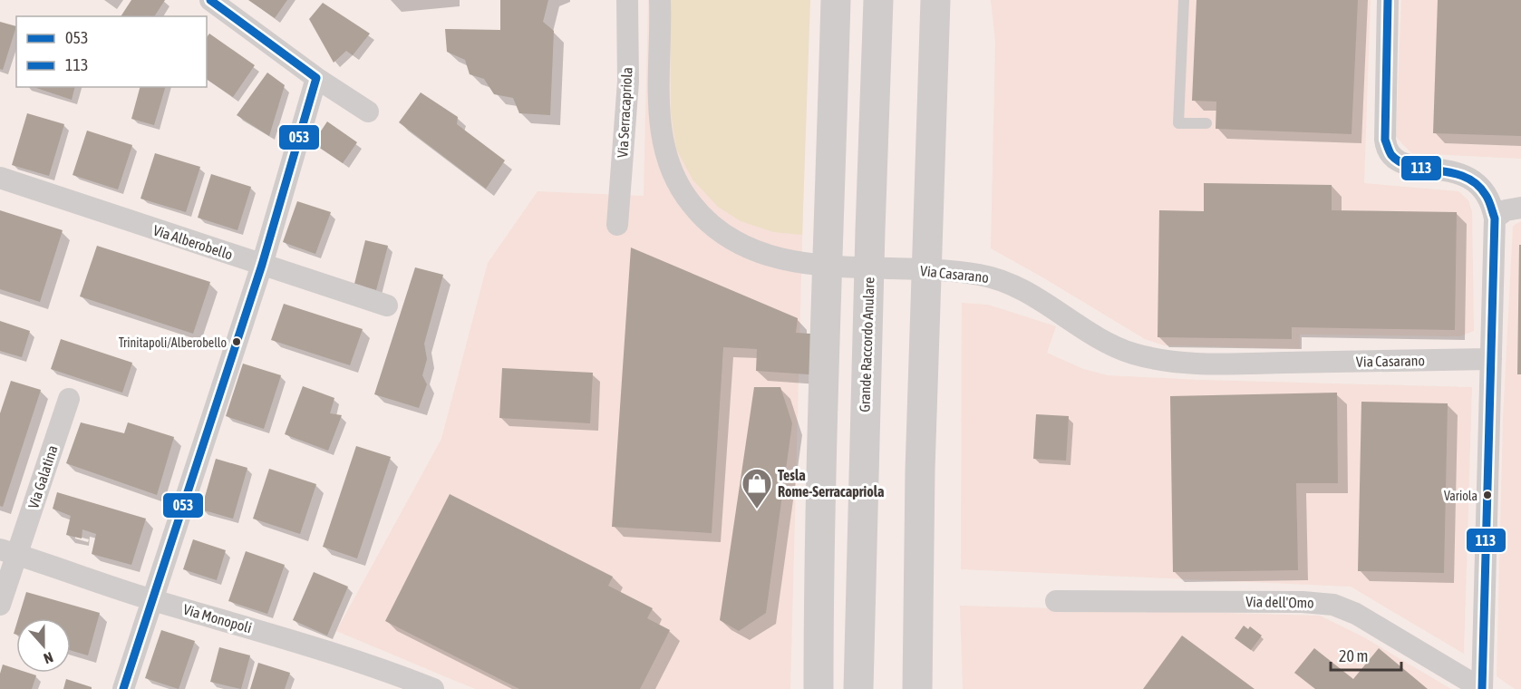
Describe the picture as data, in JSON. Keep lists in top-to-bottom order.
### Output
{
  "streets": {
    "highway": ["Grande Raccordo Anulare"],
    "street": [
      "Via Serracapriola",
      "Via Alberobello",
      "Via Casarano",
      "Via Galatina",
      "Via dell'Omo",
      "Via Monopoli"
    ]
  },
  "crossings": [
    ["Via Galatina", "Via Monopoli"]
  ],
  "places": {
    "other": ["Trinitapoli/Alberobello", "Variola"],
    "shop": ["Tesla Rome-Serracapriola"]
  },
  "lines": ["transit line 053", "transit line 113"],
  "legend": ["053", "113"],
  "scale_bar": "20 m",
  "north": "bottom"
}
